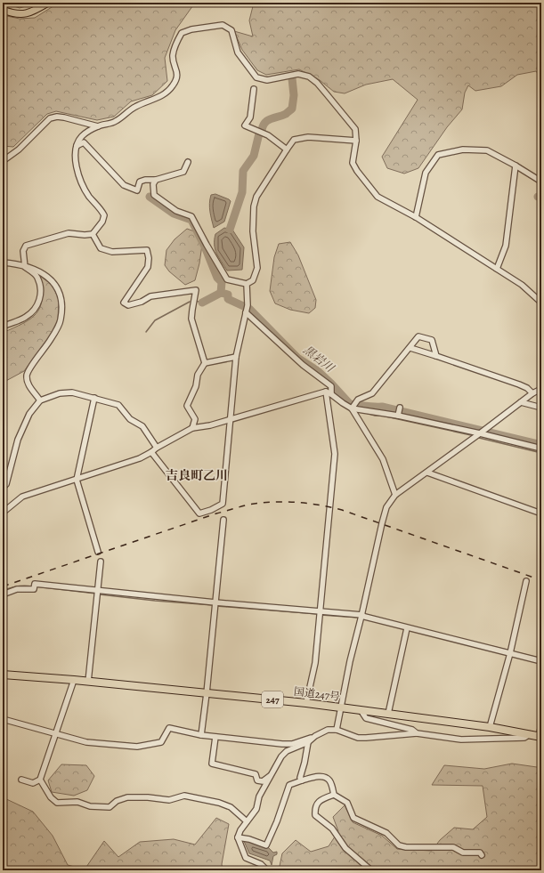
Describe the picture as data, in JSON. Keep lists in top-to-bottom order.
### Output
{
  "streets": {
    "highway": ["国道247号", "247"]
  },
  "districts": ["吉良町乙川"],
  "water": ["黒岩川"]
}
